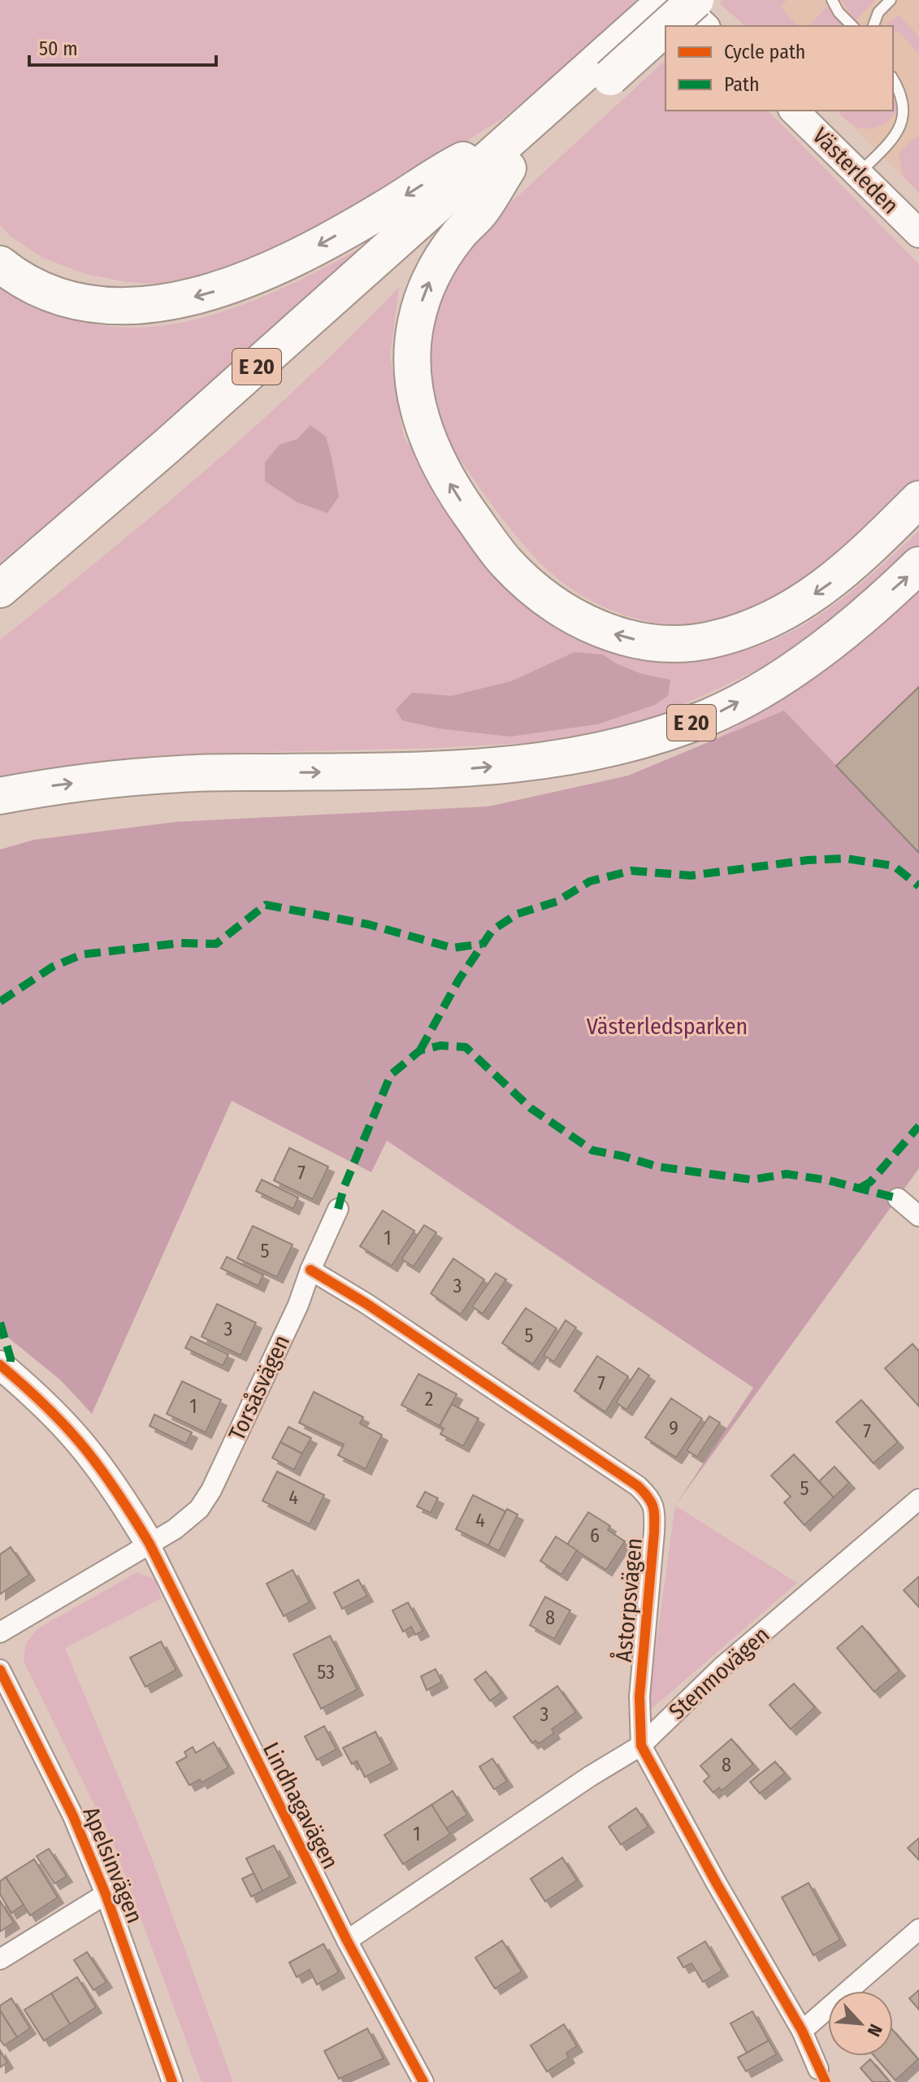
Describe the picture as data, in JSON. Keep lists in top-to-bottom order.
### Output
{
  "streets": {
    "highway": ["E 20"],
    "street": [
      "Västerleden",
      "Torsåsvägen",
      "Åstorpsvägen",
      "Stenmovägen",
      "Lindhagavägen",
      "Apelsinvägen"
    ]
  },
  "crossings": [
    ["Torsåsvägen", "Åstorpsvägen"],
    ["Torsåsvägen", "Lindhagavägen"],
    ["Åstorpsvägen", "Stenmovägen"],
    ["Stenmovägen", "Lindhagavägen"]
  ],
  "parks": ["Västerledsparken"],
  "house_numbers": [
    "7",
    "1",
    "5",
    "3",
    "3",
    "5",
    "7",
    "2",
    "1",
    "9",
    "7",
    "5",
    "4",
    "4",
    "6",
    "8",
    "53",
    "3",
    "8",
    "1"
  ],
  "legend": ["Cycle path", "Path"],
  "scale_bar": "50 m",
  "north": "bottom right"
}
